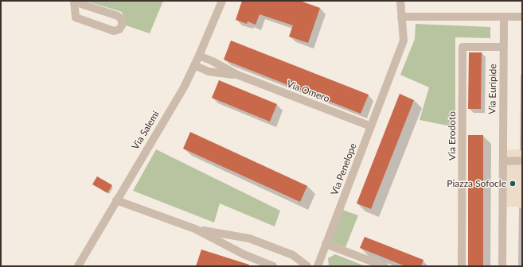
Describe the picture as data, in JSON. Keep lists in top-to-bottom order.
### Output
{
  "streets": {
    "street": [
      "Via Euripide",
      "Via Omero",
      "Via Salemi",
      "Via Erodoto",
      "Via Penelope"
    ]
  },
  "crossings": [
    ["Via Euripide", "Via Erodoto"],
    ["Via Omero", "Via Penelope"]
  ],
  "places": ["Piazza Sofocle"]
}
